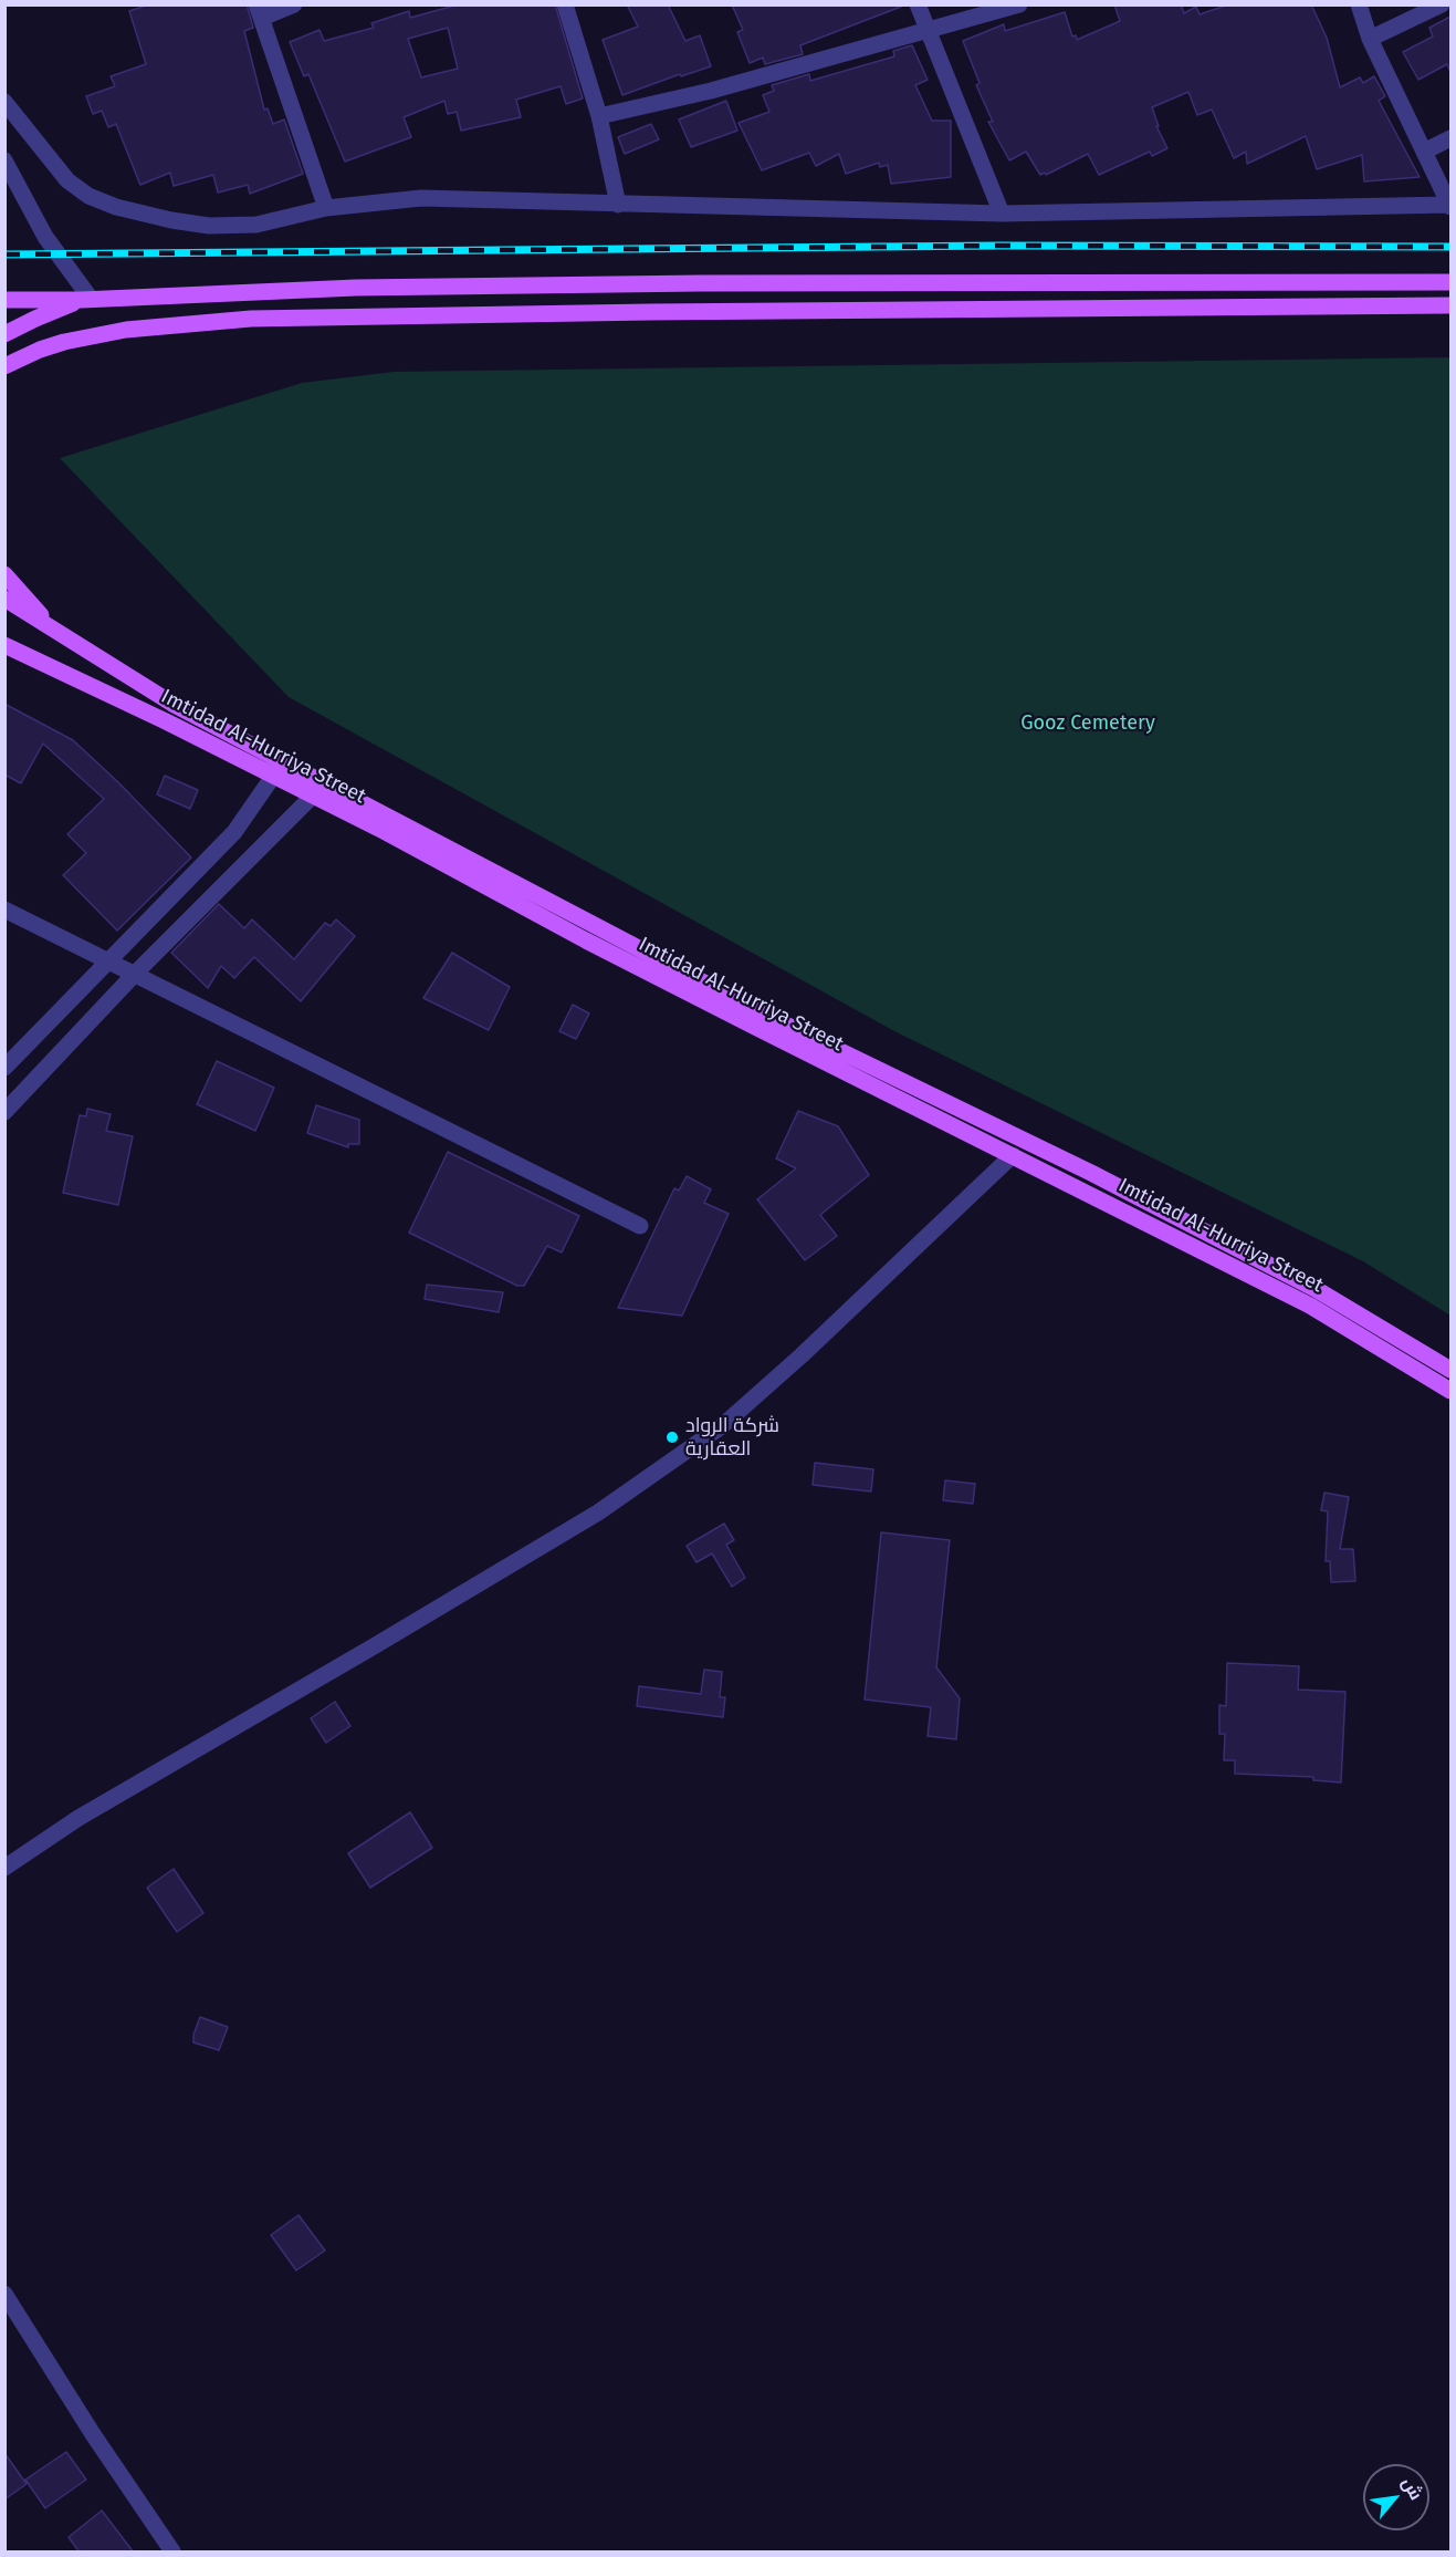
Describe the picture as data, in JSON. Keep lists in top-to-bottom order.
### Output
{
  "streets": {
    "main road": ["Imtidad Al-Hurriya Street"]
  },
  "parks": ["Gooz Cemetery"],
  "places": ["شركة الرواد العقارية"],
  "north": "top right"
}
